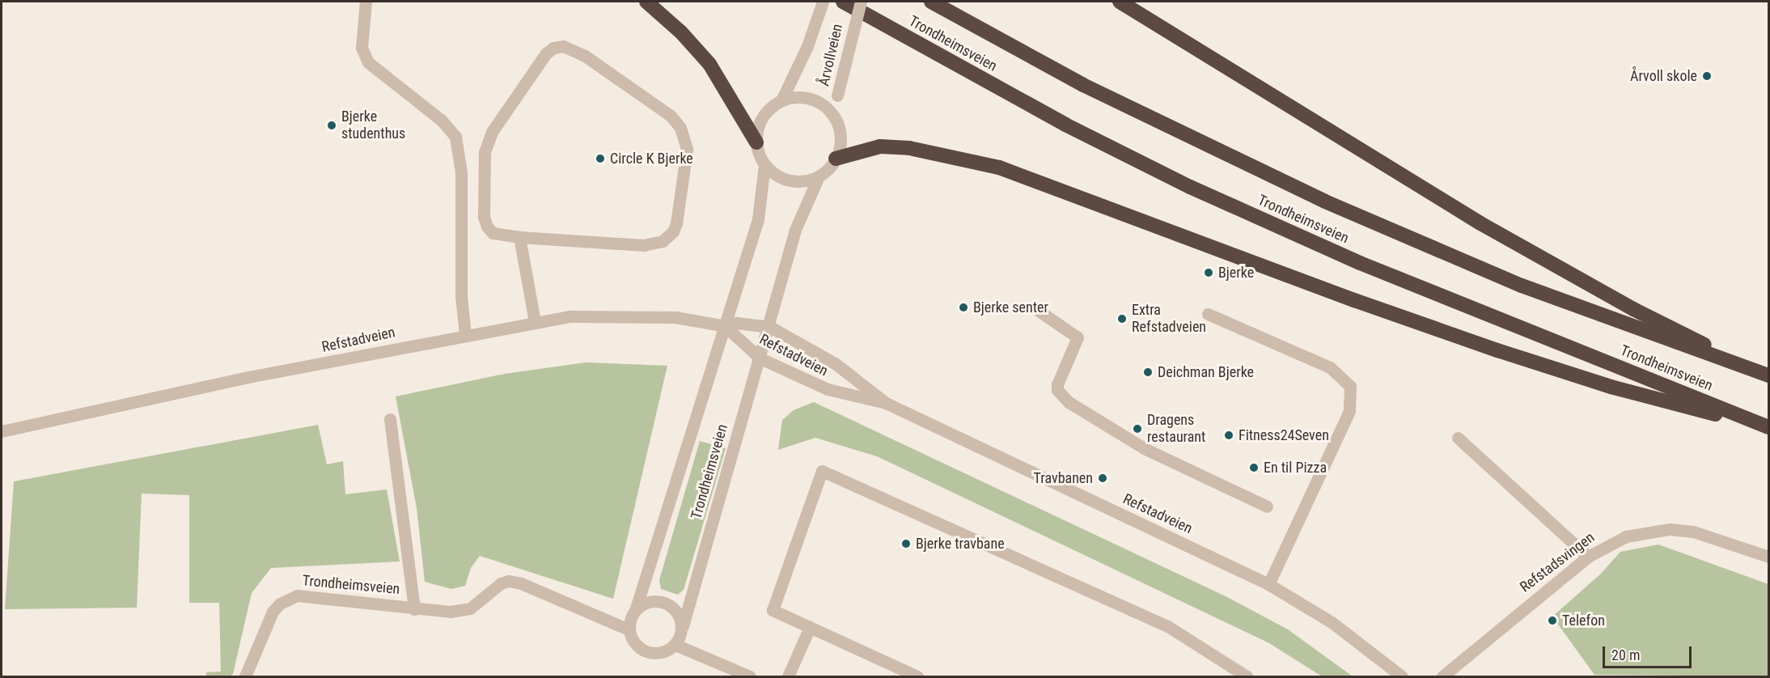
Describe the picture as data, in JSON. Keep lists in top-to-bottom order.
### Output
{
  "streets": {
    "highway": ["Trondheimsveien"],
    "street": ["Årvollveien", "Refstadveien", "Refstadsvingen"]
  },
  "crossings": [
    ["Trondheimsveien", "Refstadveien"],
    ["Årvollveien", "Refstadveien"]
  ],
  "places": [
    "Årvoll skole",
    "Bjerke studenthus",
    "Circle K Bjerke",
    "Bjerke",
    "Bjerke senter",
    "Extra Refstadveien",
    "Deichman Bjerke",
    "Dragens restaurant",
    "Fitness24Seven",
    "En til Pizza",
    "Travbanen",
    "Bjerke travbane",
    "Telefon"
  ],
  "scale_bar": "20 m"
}
